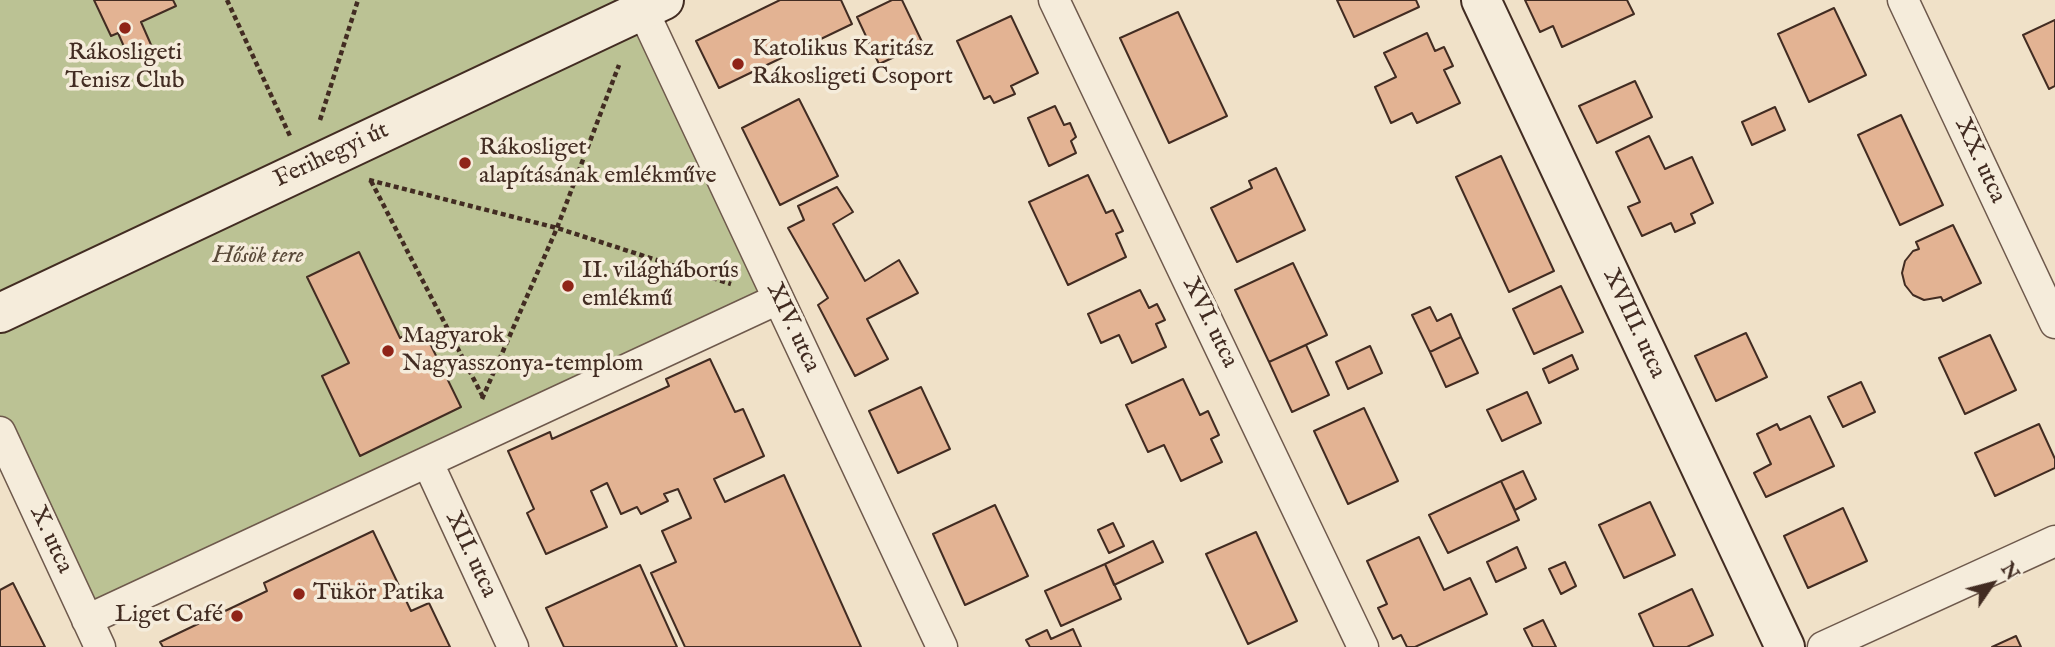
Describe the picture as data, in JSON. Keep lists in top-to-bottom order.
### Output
{
  "streets": {
    "street": [
      "Ferihegyi út",
      "XX. utca",
      "XVI. utca",
      "XVIII. utca",
      "XIV. utca",
      "X. utca",
      "XII. utca"
    ]
  },
  "crossings": [
    ["Ferihegyi út", "XIV. utca"]
  ],
  "parks": ["Hősök tere"],
  "places": [
    "Rákosligeti Tenisz Club",
    "Katolikus Karitász Rákosligeti Csoport",
    "Rákosliget alapításának emlékműve",
    "II. világháborús emlékmű",
    "Magyarok Nagyasszonya-templom",
    "Tükör Patika",
    "Liget Café"
  ],
  "north": "top right"
}
